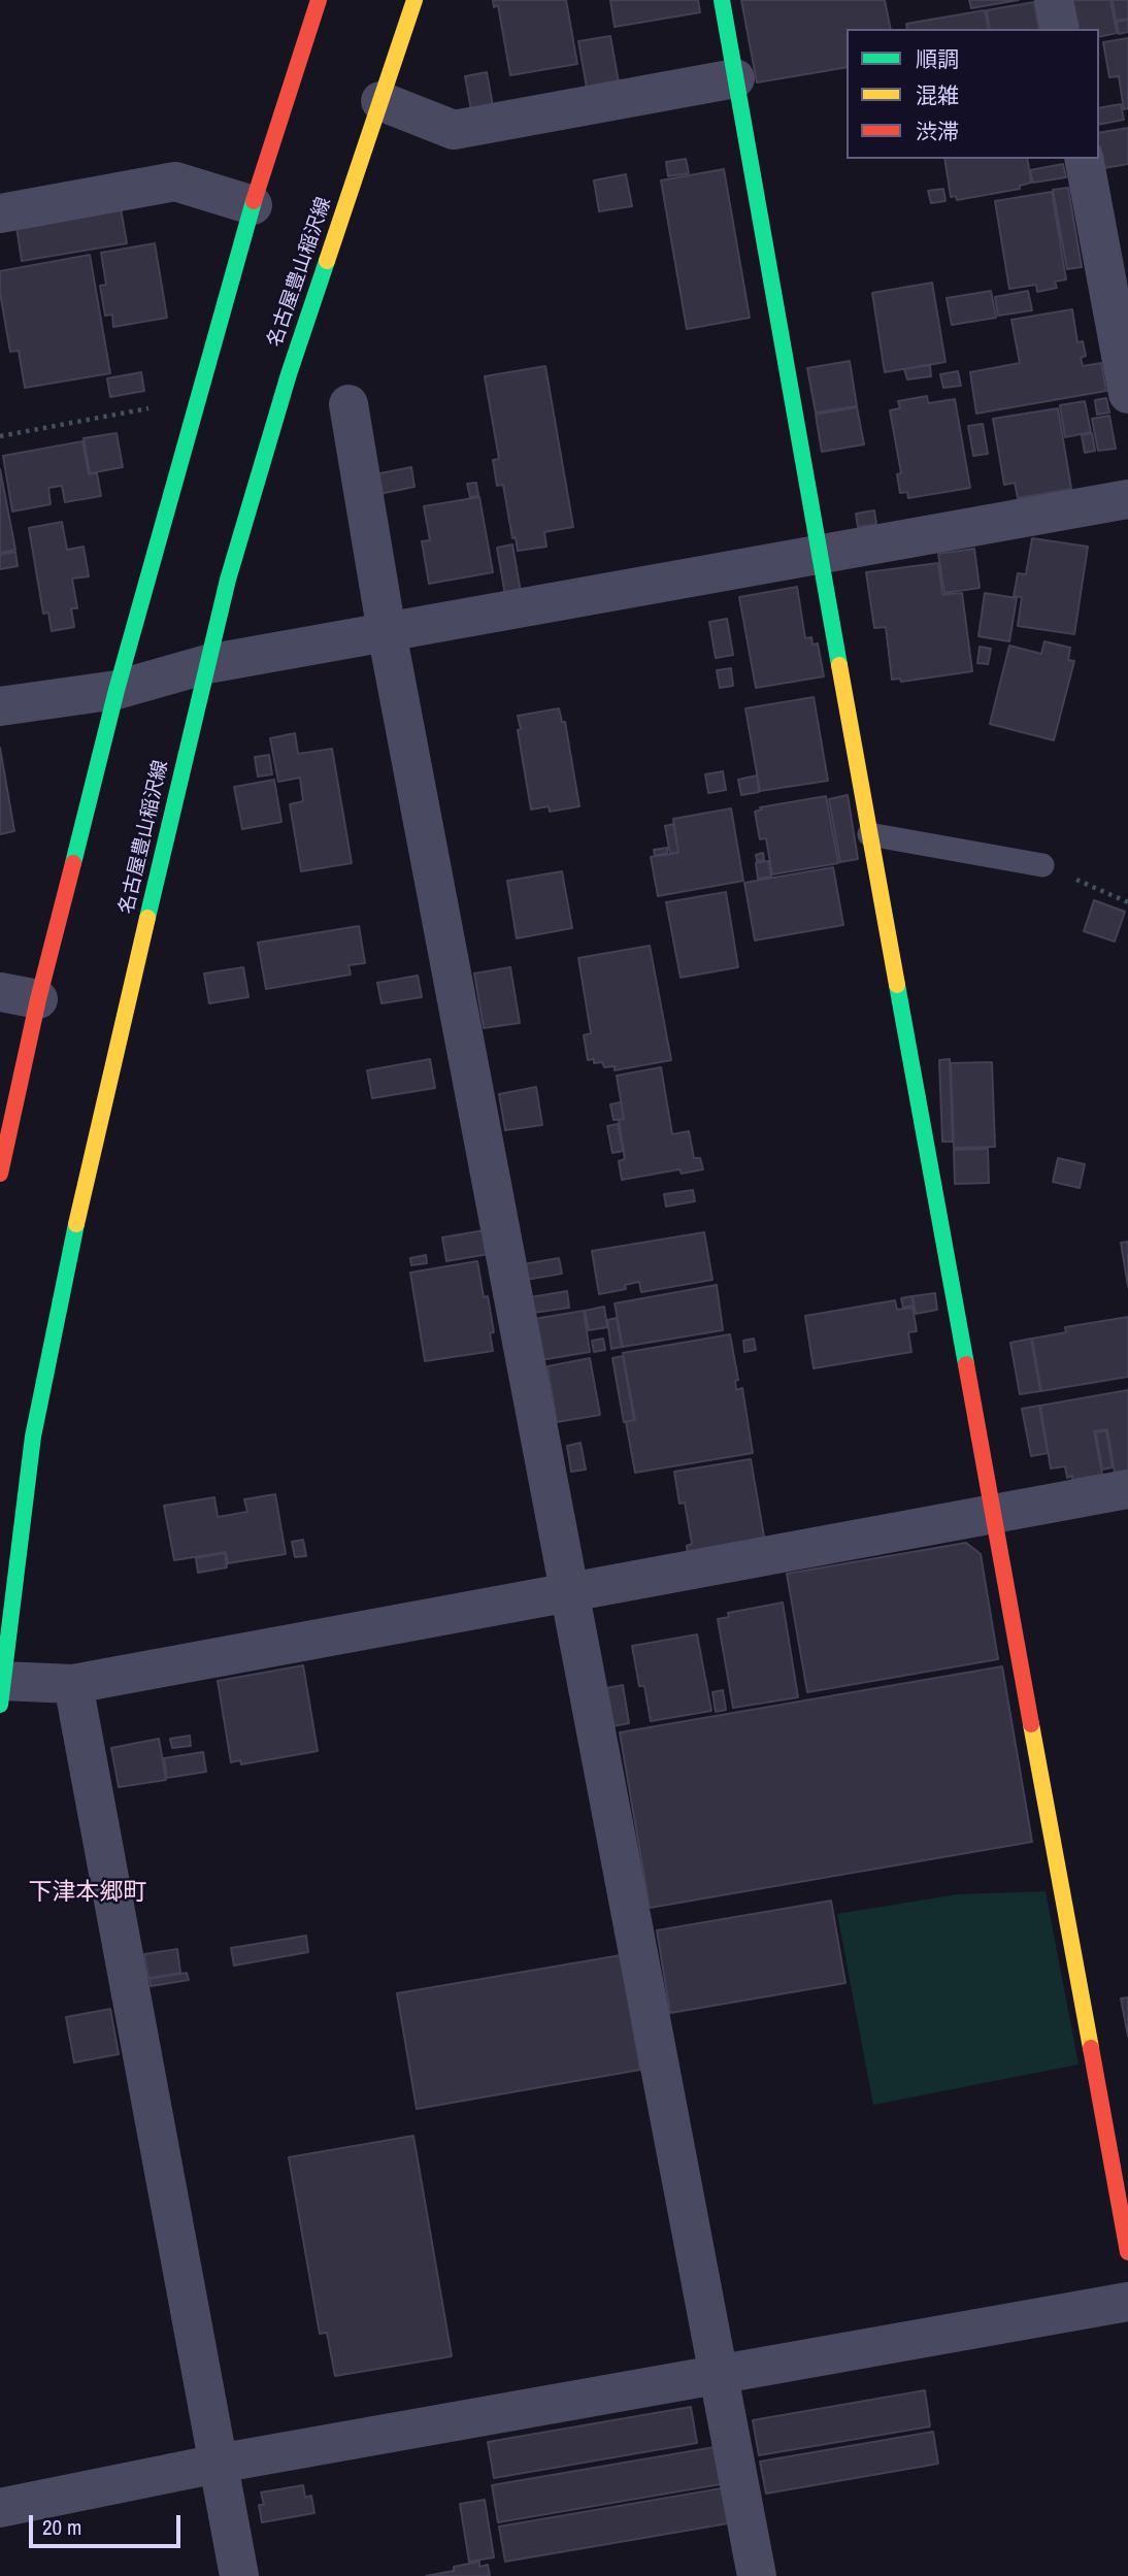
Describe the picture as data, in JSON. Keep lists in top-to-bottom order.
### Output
{
  "streets": {
    "main road": ["名古屋豊山稲沢線"]
  },
  "districts": ["下津本郷町"],
  "legend": ["順調", "混雑", "渋滞"],
  "scale_bar": "20 m"
}
